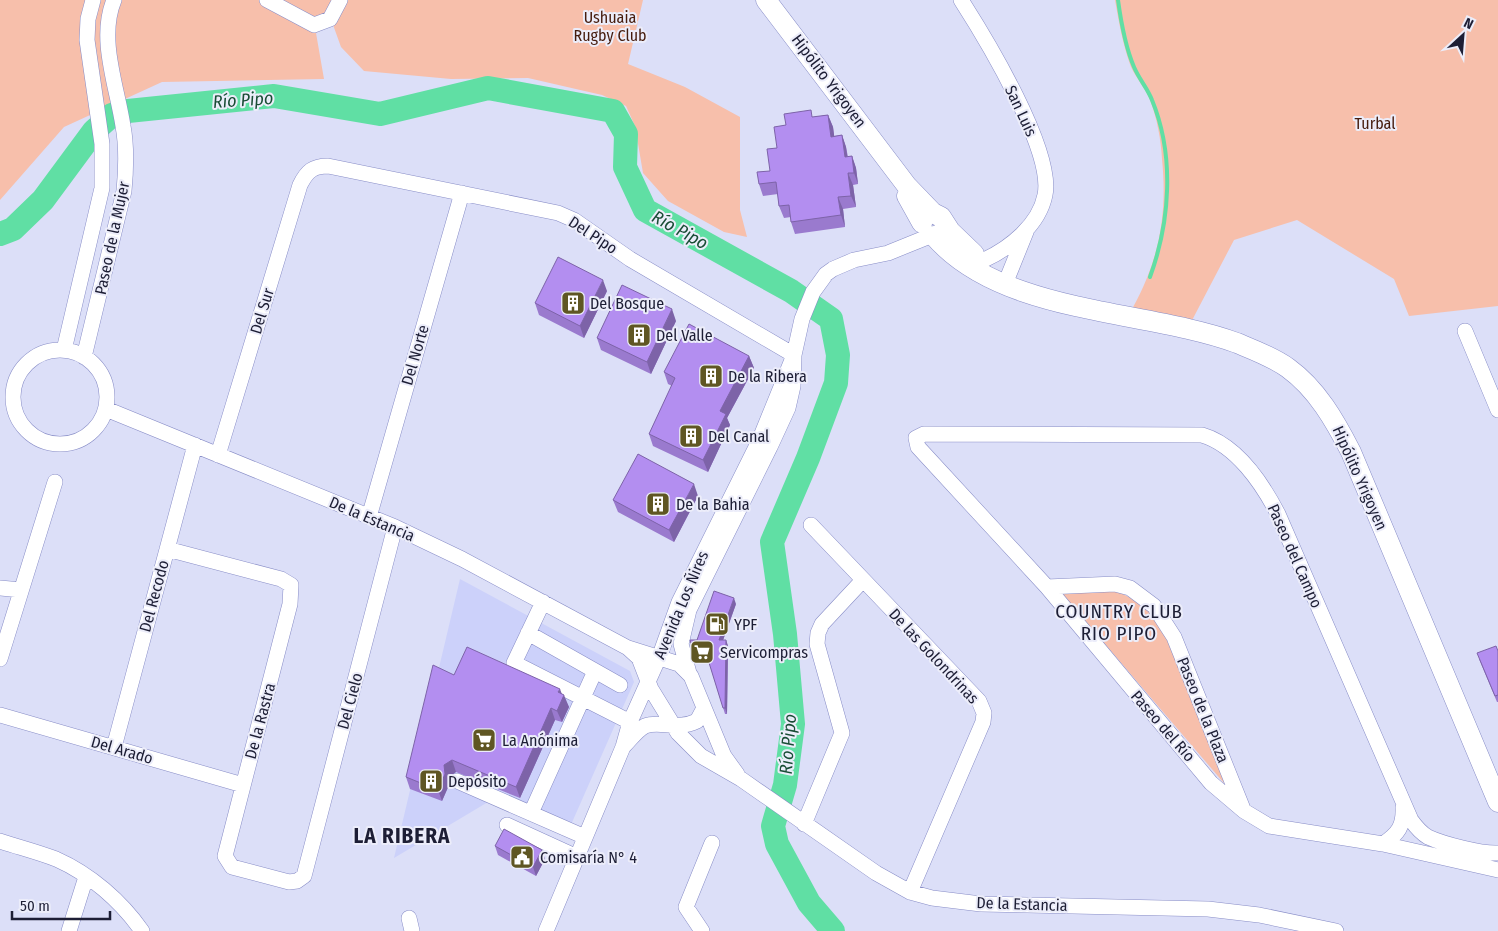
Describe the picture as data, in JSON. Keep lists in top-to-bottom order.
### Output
{
  "streets": {
    "main road": ["Hipólito Yrigoyen"],
    "street": [
      "San Luis",
      "Del Pipo",
      "Paseo de la Mujer",
      "Del Sur",
      "Del Norte",
      "De la Estancia",
      "Paseo del Campo",
      "Del Recodo",
      "Avenida Los Ñires",
      "De las Golondrinas",
      "Del Cielo",
      "Paseo de la Plaza",
      "De la Rastra",
      "Paseo del Río",
      "Del Arado"
    ]
  },
  "crossings": [
    ["Hipólito Yrigoyen", "San Luis"],
    ["Hipólito Yrigoyen", "Avenida Los Ñires"],
    ["Del Pipo", "Del Sur"],
    ["Del Pipo", "Del Norte"],
    ["Del Pipo", "Avenida Los Ñires"],
    ["Paseo de la Mujer", "De la Estancia"],
    ["Del Sur", "De la Estancia"],
    ["Del Norte", "De la Estancia"],
    ["De la Estancia", "Del Recodo"],
    ["De la Estancia", "Avenida Los Ñires"],
    ["De la Estancia", "De las Golondrinas"],
    ["De la Estancia", "Del Cielo"],
    ["Paseo del Campo", "Paseo del Río"],
    ["Del Recodo", "De la Rastra"],
    ["Del Recodo", "Del Arado"],
    ["Del Cielo", "De la Rastra"],
    ["Paseo de la Plaza", "Paseo del Río"],
    ["De la Rastra", "Del Arado"]
  ],
  "districts": ["COUNTRY CLUB RIO PIPO", "LA RIBERA"],
  "water": ["Río Pipo"],
  "parks": ["Ushuaia Rugby Club", "Turbal"],
  "places": {
    "building": [
      "Del Bosque",
      "Del Valle",
      "De la Ribera",
      "Del Canal",
      "De la Bahia",
      "Depósito"
    ],
    "fuel station": ["YPF"],
    "supermarket": ["Servicompras", "La Anónima"],
    "public building": ["Comisaría N° 4"]
  },
  "scale_bar": "50 m",
  "north": "top right"
}
